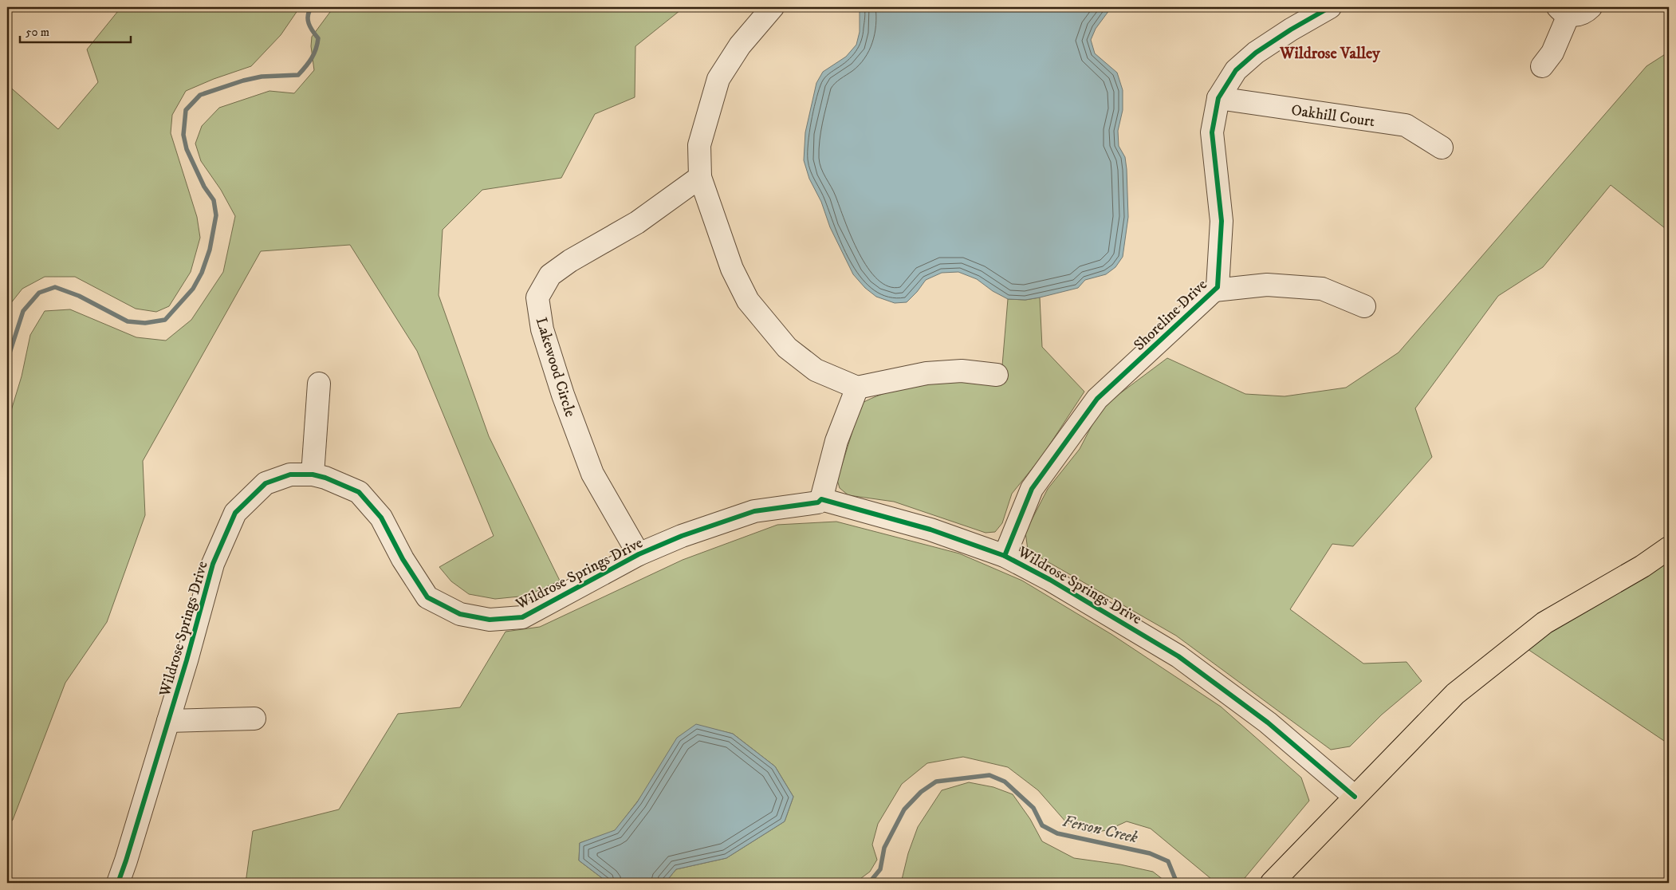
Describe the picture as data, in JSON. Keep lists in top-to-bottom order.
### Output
{
  "streets": {
    "street": [
      "Oakhill Court",
      "Shoreline Drive",
      "Lakewood Circle",
      "Wildrose Springs Drive"
    ]
  },
  "crossings": [
    ["Oakhill Court", "Shoreline Drive"],
    ["Shoreline Drive", "Wildrose Springs Drive"],
    ["Lakewood Circle", "Wildrose Springs Drive"]
  ],
  "districts": ["Wildrose Valley"],
  "water": ["Ferson Creek"],
  "scale_bar": "50 m"
}
